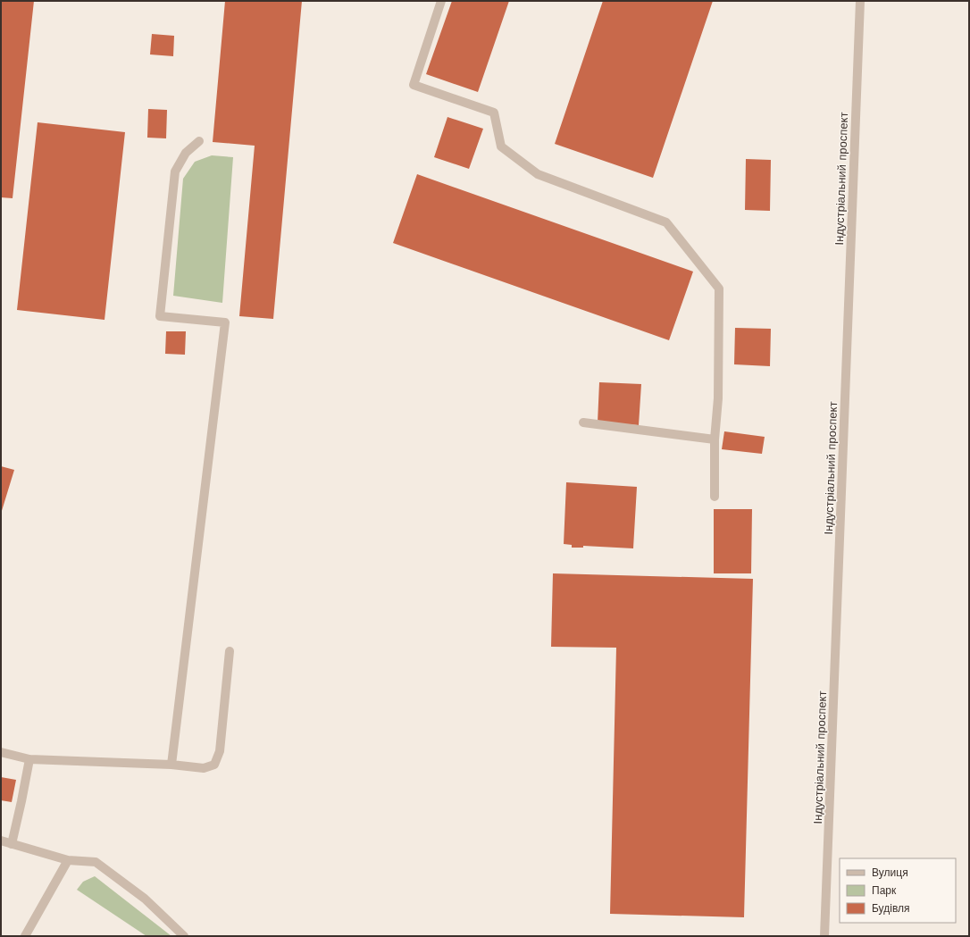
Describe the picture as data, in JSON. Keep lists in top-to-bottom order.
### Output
{
  "streets": {
    "street": ["Індустріальний проспект"]
  },
  "legend": ["Вулиця", "Парк", "Будівля"]
}
